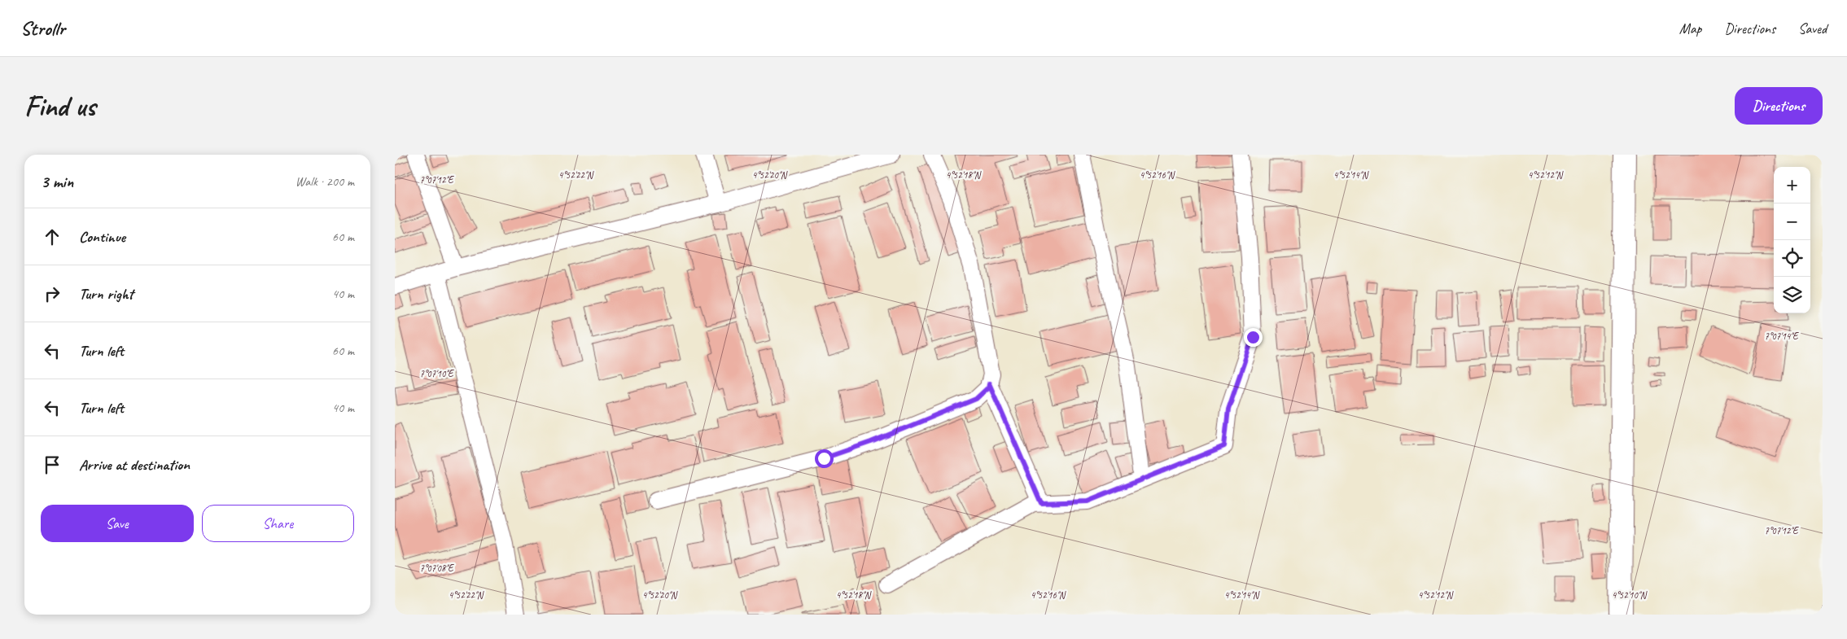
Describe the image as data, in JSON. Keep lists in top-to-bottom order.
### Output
{
  "page": {
    "header": "Strollr",
    "nav": ["Map", "Directions", "Saved"],
    "buttons": [
      "Directions",
      ["Save", "Share"]
    ],
    "title": "Find us",
    "heading": ["3 min", "Walk · 200 m"],
    "map_buttons": ["+", "−"],
    "list": [
      ["Continue", "60 m"],
      ["Turn right", "40 m"],
      ["Turn left", "60 m"],
      ["Turn left", "40 m"],
      "Arrive at destination"
    ]
  },
  "coordinates": [
    "4°52'22\"N",
    "4°52'20\"N",
    "4°52'18\"N",
    "4°52'16\"N",
    "4°52'14\"N",
    "4°52'12\"N",
    "7°07'12\"E",
    "7°07'14\"E",
    "7°07'10\"E",
    "7°07'08\"E",
    "4°52'10\"N"
  ]
}
